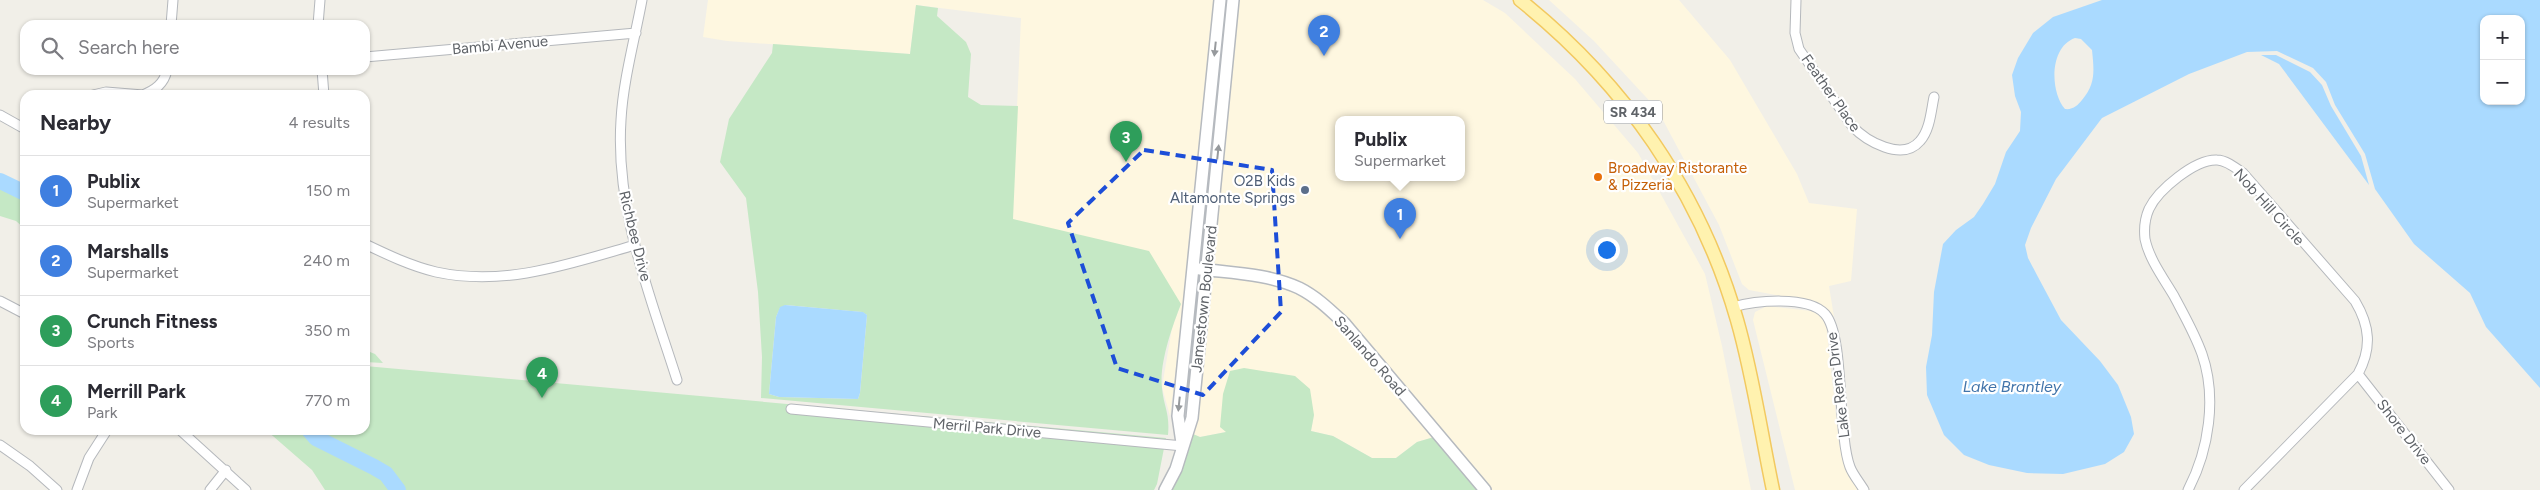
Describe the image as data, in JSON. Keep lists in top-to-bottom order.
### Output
{
  "streets": {
    "main road": ["SR 434"],
    "street": [
      "Bambi Avenue",
      "Feather Place",
      "Nob Hill Circle",
      "Richbee Drive",
      "Jamestown Boulevard",
      "Sanlando Road",
      "Lake Rena Drive",
      "Merril Park Drive",
      "Shore Drive"
    ]
  },
  "crossings": [
    ["Bambi Avenue", "Richbee Drive"],
    ["SR 434", "Lake Rena Drive"],
    ["Nob Hill Circle", "Shore Drive"],
    ["Jamestown Boulevard", "Sanlando Road"],
    ["Jamestown Boulevard", "Merril Park Drive"]
  ],
  "water": ["Lake Brantley"],
  "places": ["Broadway Ristorante & Pizzeria", "O2B Kids Altamonte Springs"],
  "page": {
    "map_buttons": ["+", "−"],
    "pins": [
      "2",
      "3",
      "1",
      "4"
    ],
    "search": "Search here",
    "heading": ["Nearby", "4 results"],
    "popup": ["Publix", "Supermarket"],
    "list": [
      {
        "mark": "1",
        "name": "Publix",
        "note": "Supermarket",
        "value": "150 m"
      },
      {
        "mark": "2",
        "name": "Marshalls",
        "note": "Supermarket",
        "value": "240 m"
      },
      {
        "mark": "3",
        "name": "Crunch Fitness",
        "note": "Sports",
        "value": "350 m"
      },
      {
        "mark": "4",
        "name": "Merrill Park",
        "note": "Park",
        "value": "770 m"
      }
    ]
  }
}
